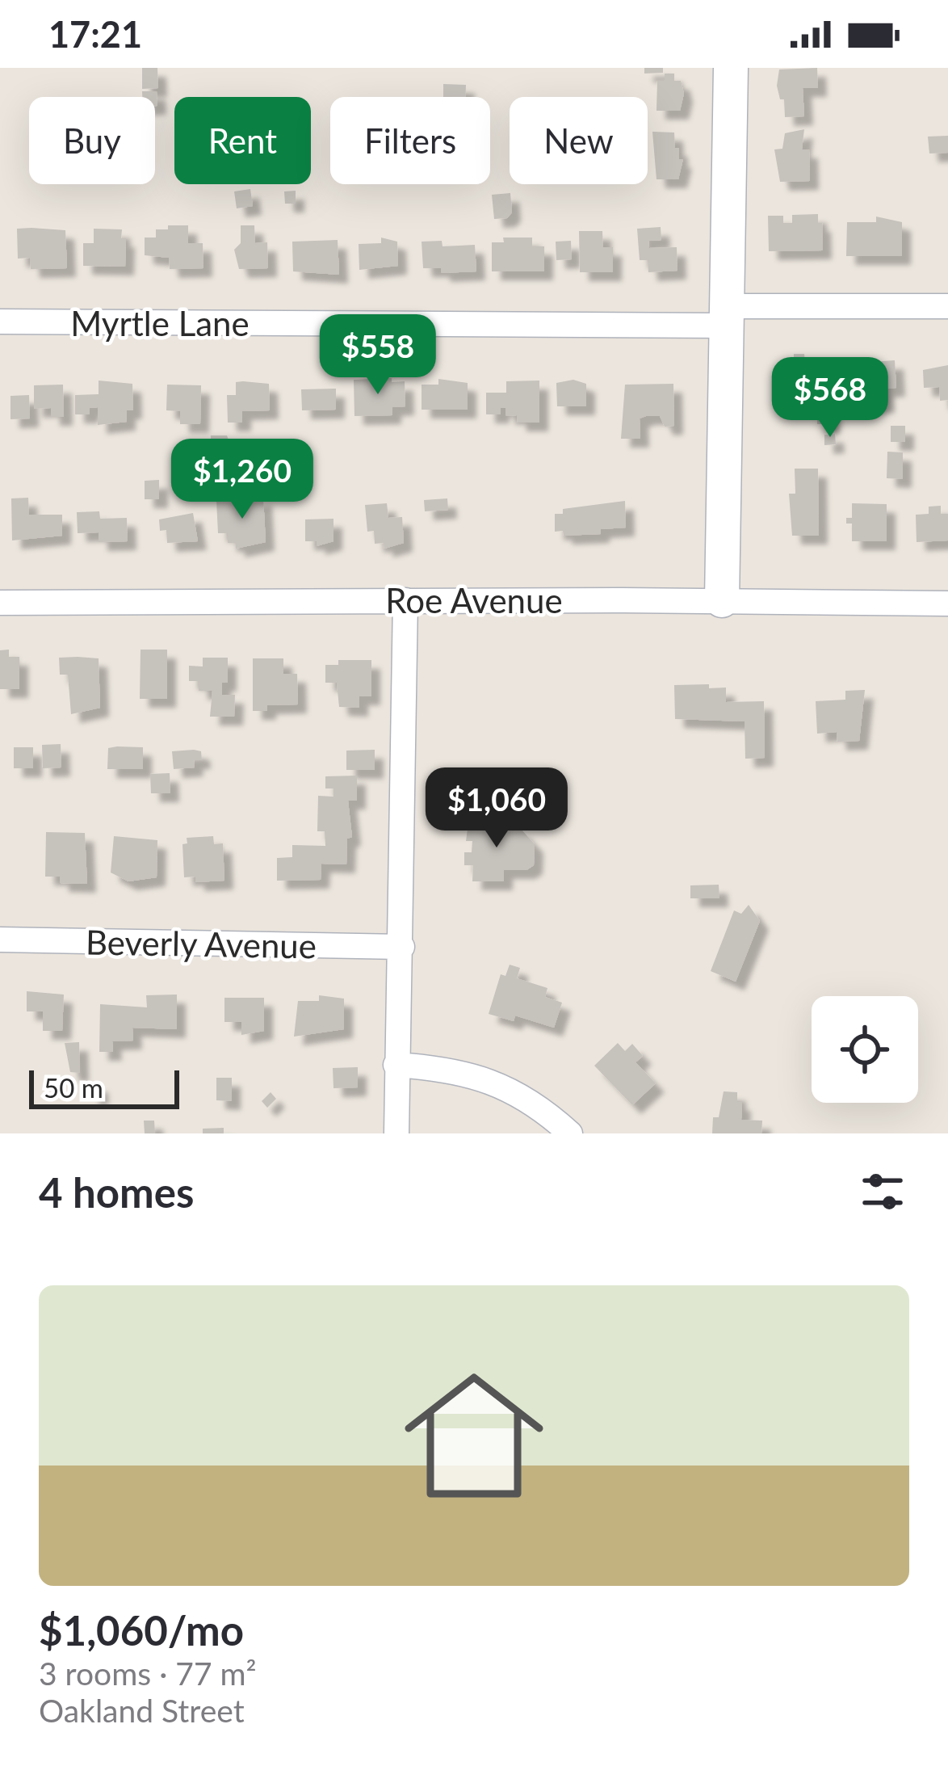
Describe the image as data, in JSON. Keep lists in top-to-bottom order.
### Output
{
  "streets": {
    "street": ["Myrtle Lane", "Roe Avenue", "Beverly Avenue"]
  },
  "scale_bar": "50 m",
  "page": {
    "status": "17:21",
    "chip": [
      "Buy",
      "Rent",
      "Filters",
      "New"
    ],
    "price": [
      "$558",
      "$568",
      "$1,260",
      "$1,060"
    ],
    "scale": "50 m",
    "heading": "4 homes",
    "list": [
      {
        "name": "$1,060/mo",
        "note": "3 rooms · 77 m² · Oakland Street"
      }
    ]
  }
}
